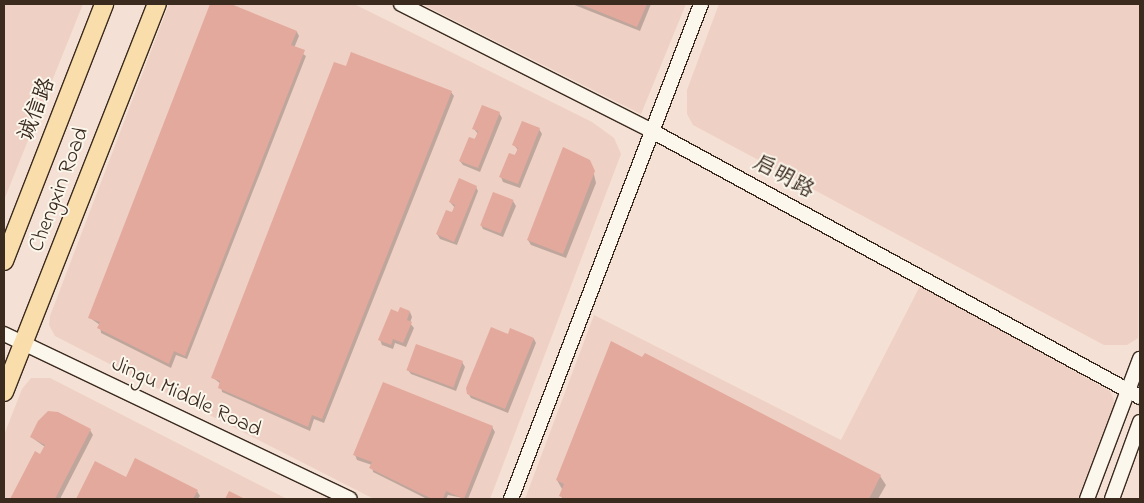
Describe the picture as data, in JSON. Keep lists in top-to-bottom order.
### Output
{
  "streets": {
    "main road": ["诚信路", "Chengxin Road"],
    "street": ["启明路", "Jingu Middle Road"]
  },
  "crossings": [
    ["Chengxin Road", "Jingu Middle Road"]
  ]
}
